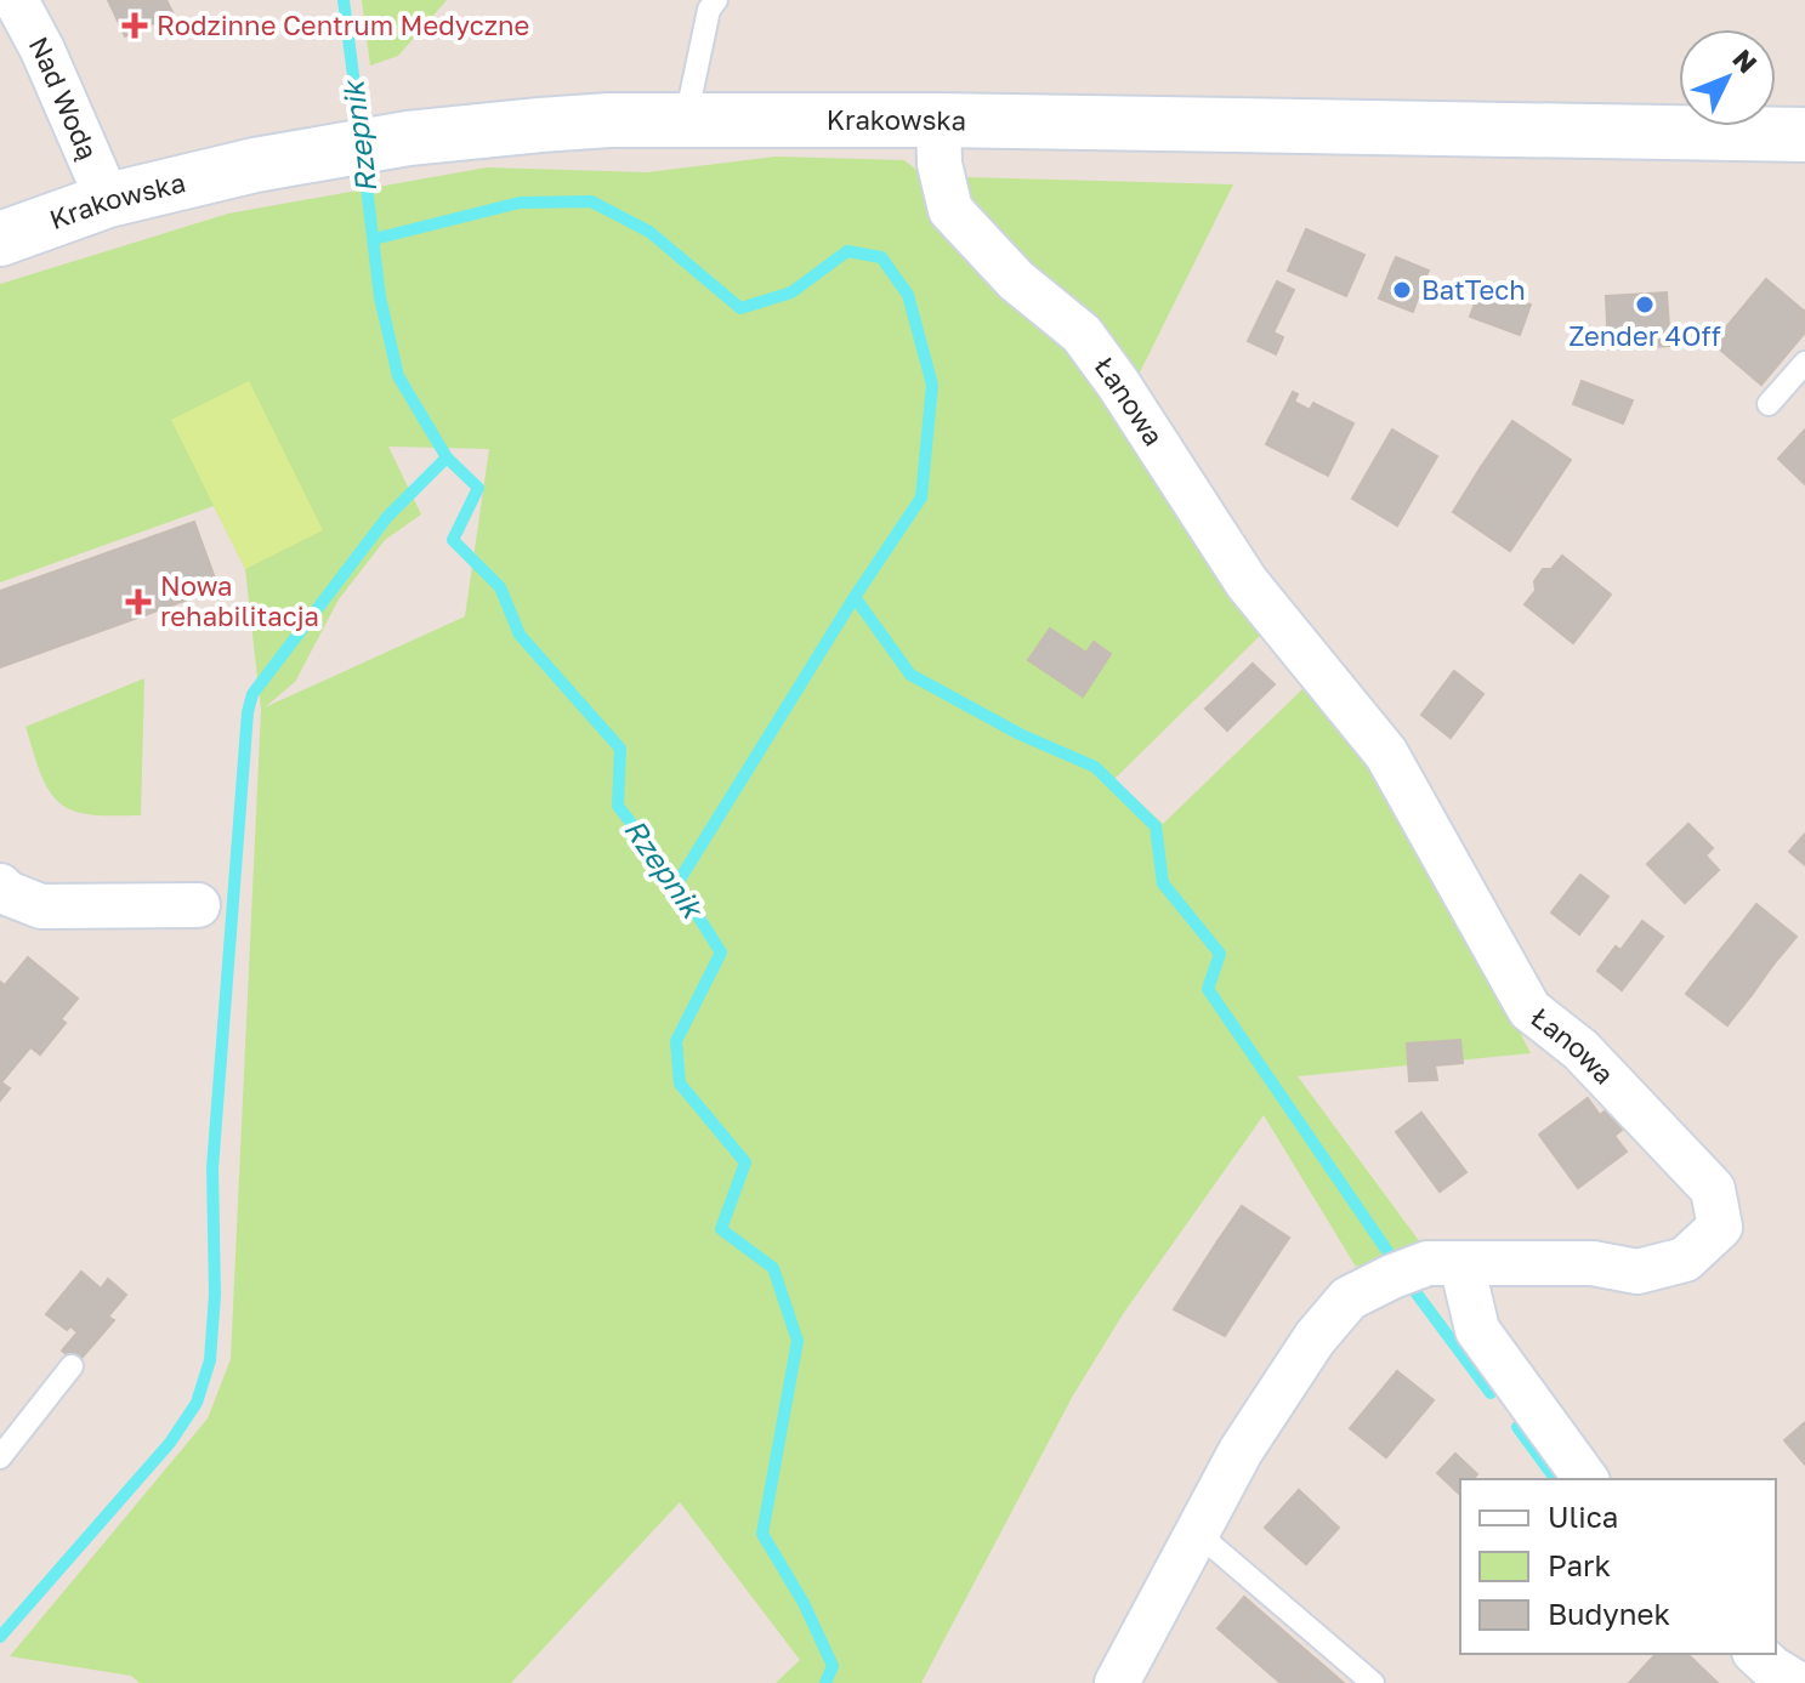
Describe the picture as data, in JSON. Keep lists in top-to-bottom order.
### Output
{
  "streets": {
    "main road": ["Krakowska"],
    "street": ["Nad Wodą", "Łanowa"]
  },
  "crossings": [
    ["Nad Wodą", "Krakowska"],
    ["Krakowska", "Łanowa"]
  ],
  "water": ["Rzepnik"],
  "places": {
    "health": ["Rodzinne Centrum Medyczne", "Nowa rehabilitacja"],
    "other": ["BatTech", "Zender 4Off"]
  },
  "legend": ["Ulica", "Park", "Budynek"],
  "north": "top right"
}
